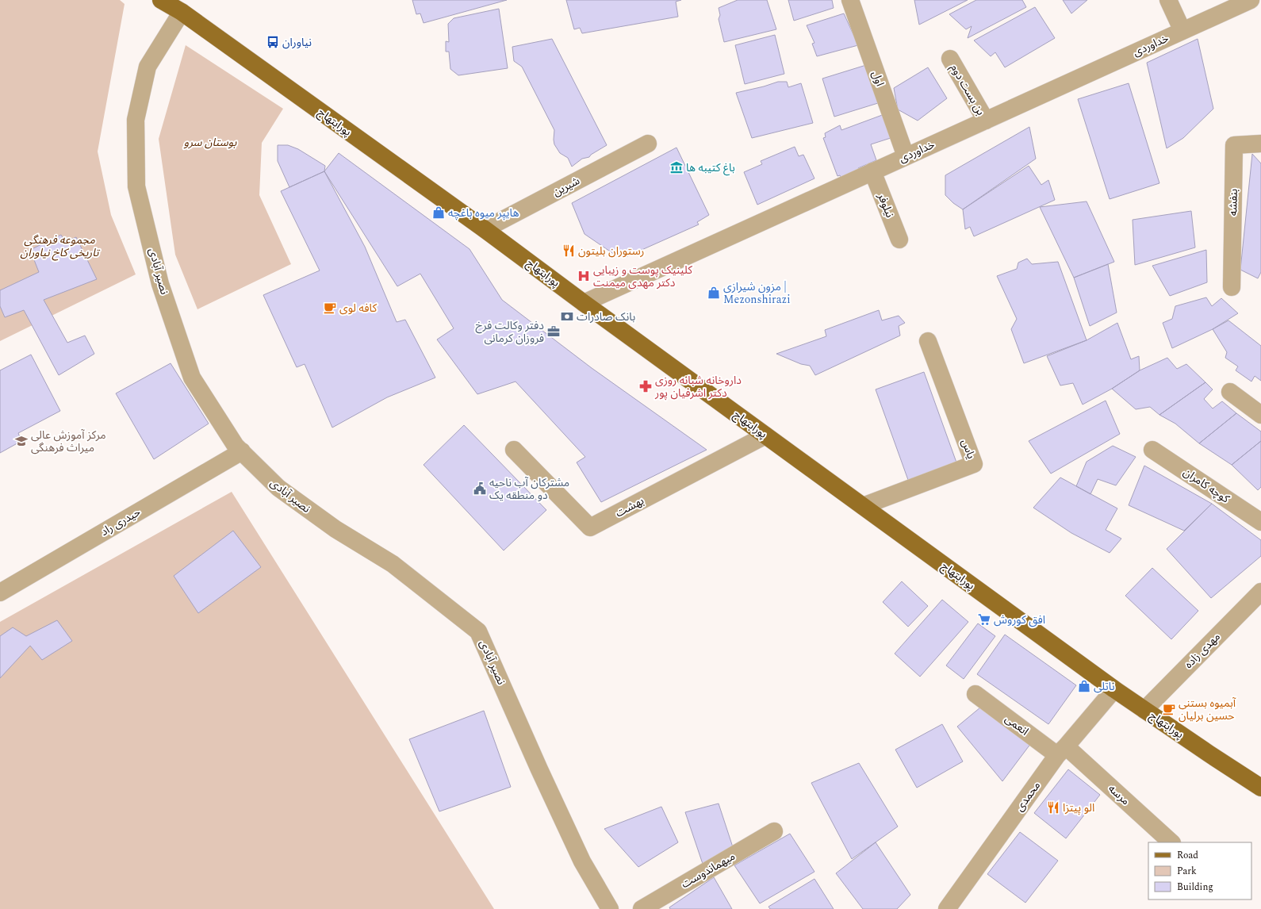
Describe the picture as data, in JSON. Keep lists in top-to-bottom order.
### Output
{
  "streets": {
    "main road": ["پورابتهاج"],
    "street": [
      "خداوردی",
      "اول",
      "بن بست دوم",
      "شیرین",
      "بنفشه",
      "نیلوفر",
      "نصیر آبادی",
      "یاس",
      "کوچه کامران",
      "بهشت",
      "حیدری راد",
      "مهدی زاده",
      "انعمی",
      "مرسه",
      "محمدی",
      "میهماندوست"
    ]
  },
  "crossings": [
    ["خداوردی", "اول"],
    ["خداوردی", "بن بست دوم"],
    ["خداوردی", "پورابتهاج"],
    ["خداوردی", "نیلوفر"],
    ["پورابتهاج", "شیرین"],
    ["پورابتهاج", "نصیر آبادی"],
    ["پورابتهاج", "یاس"],
    ["پورابتهاج", "بهشت"],
    ["پورابتهاج", "مهدی زاده"],
    ["پورابتهاج", "محمدی"],
    ["نصیر آبادی", "حیدری راد"],
    ["انعمی", "مرسه"],
    ["انعمی", "محمدی"],
    ["مرسه", "محمدی"]
  ],
  "parks": ["بوستان سرو", "مجموعه فرهنگی تاریخی کاخ نیاوران"],
  "places": {
    "bus stop": ["نیاوران"],
    "museum": ["باغ کتیبه ها"],
    "shop": ["هایپر میوه باغچه", "مزون شيرازی | Mezonshirazi", "ناتلی"],
    "restaurant": ["رستوران بلیتون", "الو پیتزا"],
    "hospital": ["کلینیک پوست و زیبایی دکتر مهدی میمنت"],
    "cafe": ["کافه لوی", "آبمیوه بستنی حسین برلیان"],
    "bank": ["بانک صادرات"],
    "office": ["دفتر وکالت فرخ فروزان کرمانی"],
    "pharmacy": ["داروخانه شبانه روزی دکتر اشرفیان پور"],
    "school or university": ["مرکز آموزش عالی میراث فرهنگی"],
    "public building": ["مشترکان آب ناحیه دو منطقه یک"],
    "supermarket": ["افق کوروش"]
  },
  "legend": ["Road", "Park", "Building"]
}
